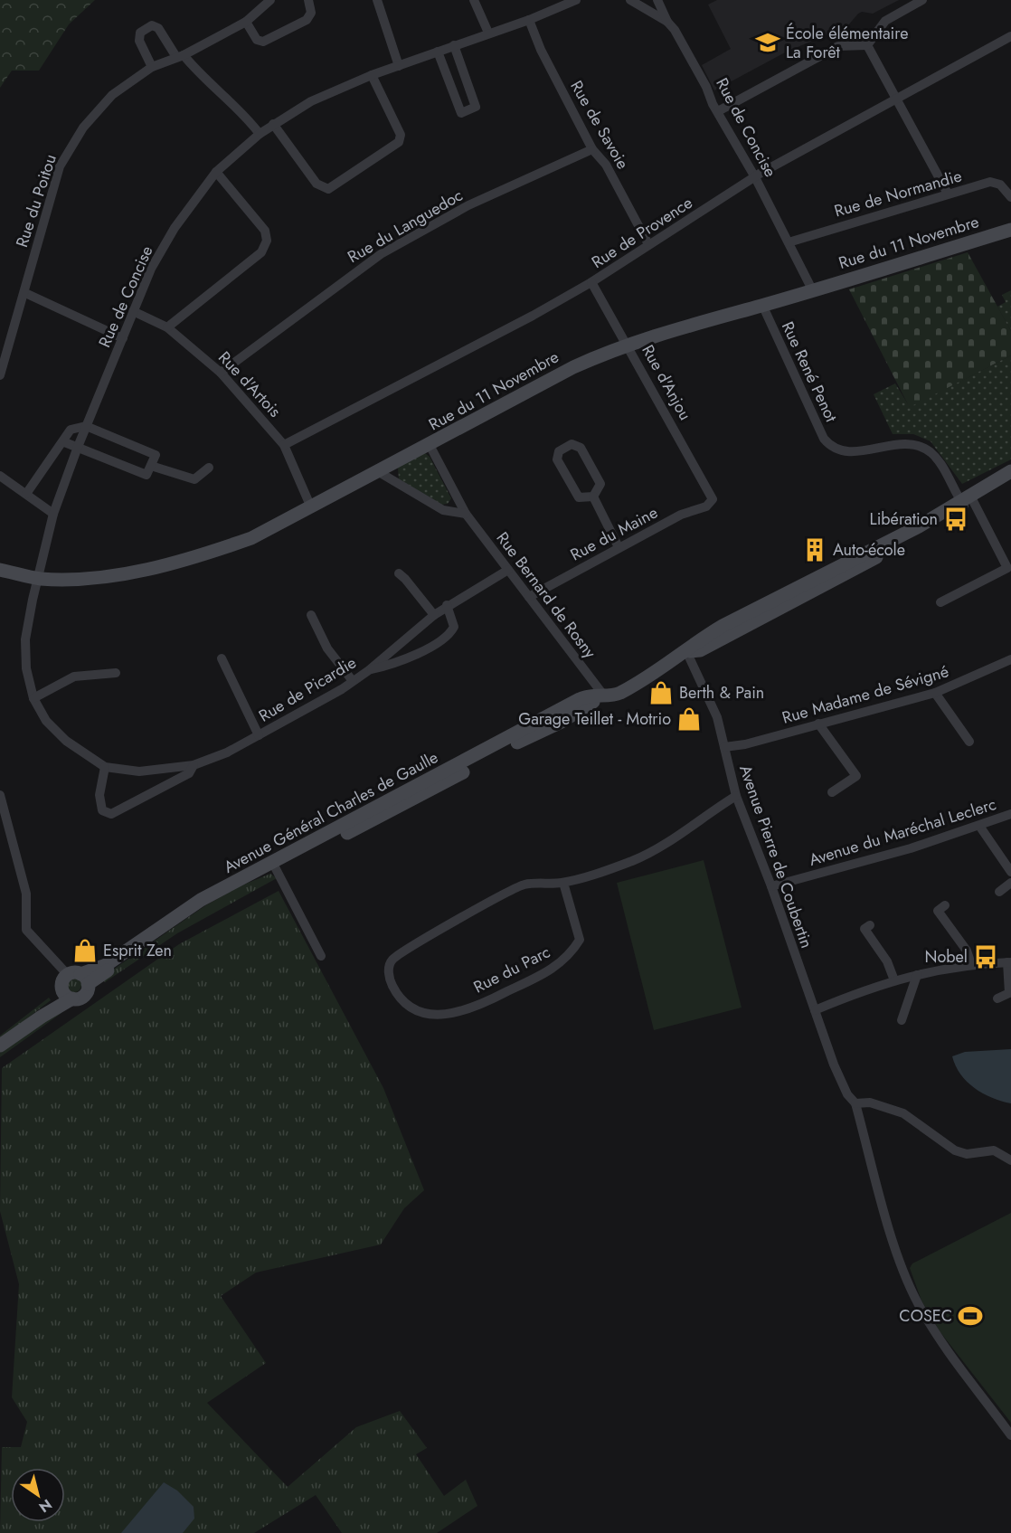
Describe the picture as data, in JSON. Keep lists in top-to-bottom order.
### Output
{
  "streets": {
    "main road": ["Rue du 11 Novembre", "Avenue Général Charles de Gaulle"],
    "street": [
      "Rue de Savoie",
      "Rue de Concise",
      "Rue de Normandie",
      "Rue du Poitou",
      "Rue du Languedoc",
      "Rue de Provence",
      "Rue René Penot",
      "Rue d'Anjou",
      "Rue d'Artois",
      "Rue du Maine",
      "Rue Bernard de Rosny",
      "Rue de Picardie",
      "Rue Madame de Sévigné",
      "Avenue du Maréchal Leclerc",
      "Avenue Pierre de Coubertin",
      "Rue du Parc"
    ]
  },
  "crossings": [
    ["Rue de Savoie", "Rue de Concise"],
    ["Rue de Savoie", "Rue du Languedoc"],
    ["Rue de Savoie", "Rue de Provence"],
    ["Rue de Concise", "Rue de Normandie"],
    ["Rue de Concise", "Rue de Provence"],
    ["Rue de Concise", "Rue du 11 Novembre"],
    ["Rue de Concise", "Rue d'Artois"],
    ["Rue de Concise", "Rue de Picardie"],
    ["Rue du Languedoc", "Rue d'Artois"],
    ["Rue de Provence", "Rue d'Anjou"],
    ["Rue de Provence", "Rue d'Artois"],
    ["Rue du 11 Novembre", "Rue René Penot"],
    ["Rue du 11 Novembre", "Rue d'Anjou"],
    ["Rue du 11 Novembre", "Rue d'Artois"],
    ["Rue du 11 Novembre", "Rue Bernard de Rosny"],
    ["Rue du 11 Novembre", "Rue de Picardie"],
    ["Rue René Penot", "Avenue Général Charles de Gaulle"],
    ["Rue d'Anjou", "Rue du Maine"],
    ["Rue du Maine", "Rue Bernard de Rosny"],
    ["Rue Bernard de Rosny", "Rue de Picardie"],
    ["Rue Bernard de Rosny", "Avenue Général Charles de Gaulle"],
    ["Rue Madame de Sévigné", "Avenue Pierre de Coubertin"],
    ["Avenue Général Charles de Gaulle", "Avenue Pierre de Coubertin"],
    ["Avenue du Maréchal Leclerc", "Avenue Pierre de Coubertin"],
    ["Avenue Pierre de Coubertin", "Rue du Parc"]
  ],
  "places": {
    "school or university": ["École élémentaire La Forêt"],
    "bus stop": ["Libération", "Nobel"],
    "building": ["Auto-école"],
    "shop": ["Berth & Pain", "Garage Teillet - Motrio", "Esprit Zen"],
    "sports": ["COSEC"]
  },
  "north": "bottom right"
}
